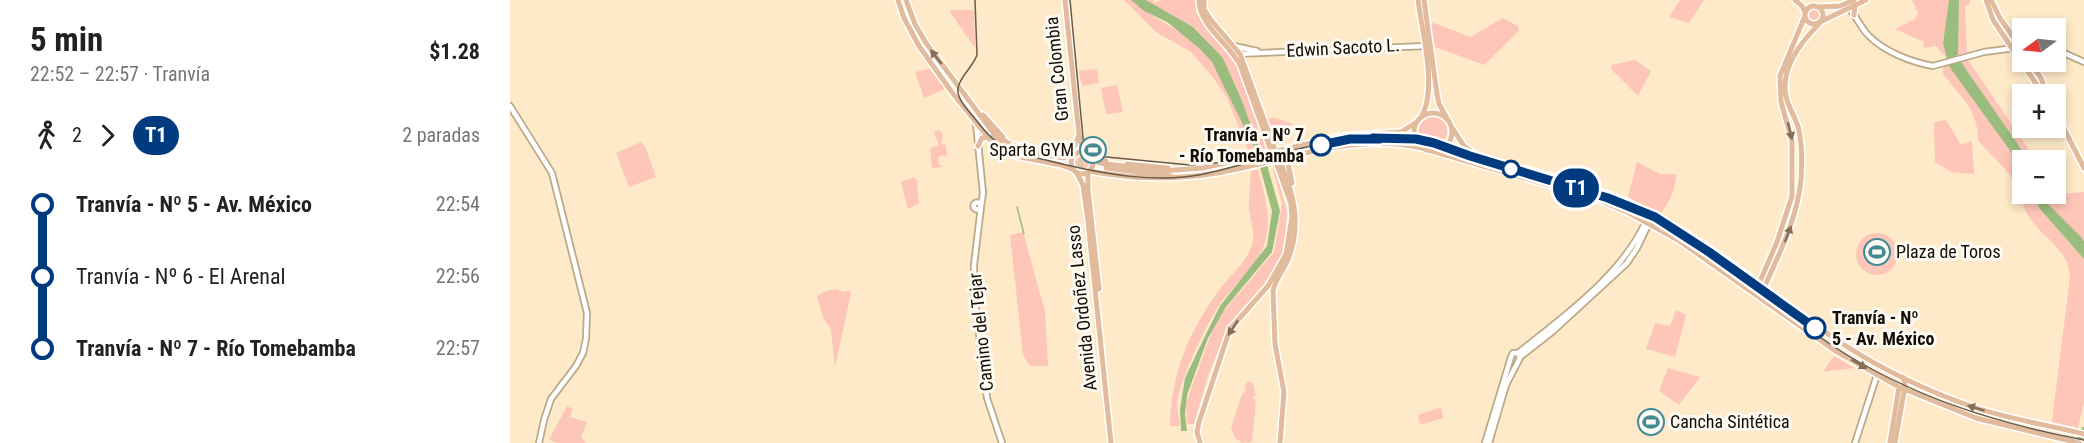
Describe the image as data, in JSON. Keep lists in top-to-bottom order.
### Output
{
  "streets": {
    "main road": ["Gran Colombia", "Avenida Ordoñez Lasso"],
    "street": ["Edwin Sacoto L.", "Camino del Tejar"]
  },
  "crossings": [
    ["Gran Colombia", "Avenida Ordoñez Lasso"]
  ],
  "places": {
    "other": ["Tranvía - Nº 7 - Río Tomebamba", "Tranvía - Nº 5 - Av. México"],
    "sports": ["Sparta GYM", "Plaza de Toros", "Cancha Sintética"]
  },
  "lines": ["tram line T1"],
  "north": "left",
  "page": {
    "heading": ["5 min", "22:52 – 22:57 · Tranvía", "$1.28"],
    "on_map": "T1",
    "map_buttons": ["+", "−"],
    "legs": ["2", "T1", "2 paradas"],
    "list": [
      {
        "name": "Tranvía - Nº 5 - Av. México",
        "value": "22:54"
      },
      {
        "name": "Tranvía - Nº 6 - El Arenal",
        "value": "22:56"
      },
      {
        "name": "Tranvía - Nº 7 - Río Tomebamba",
        "value": "22:57"
      }
    ]
  }
}
